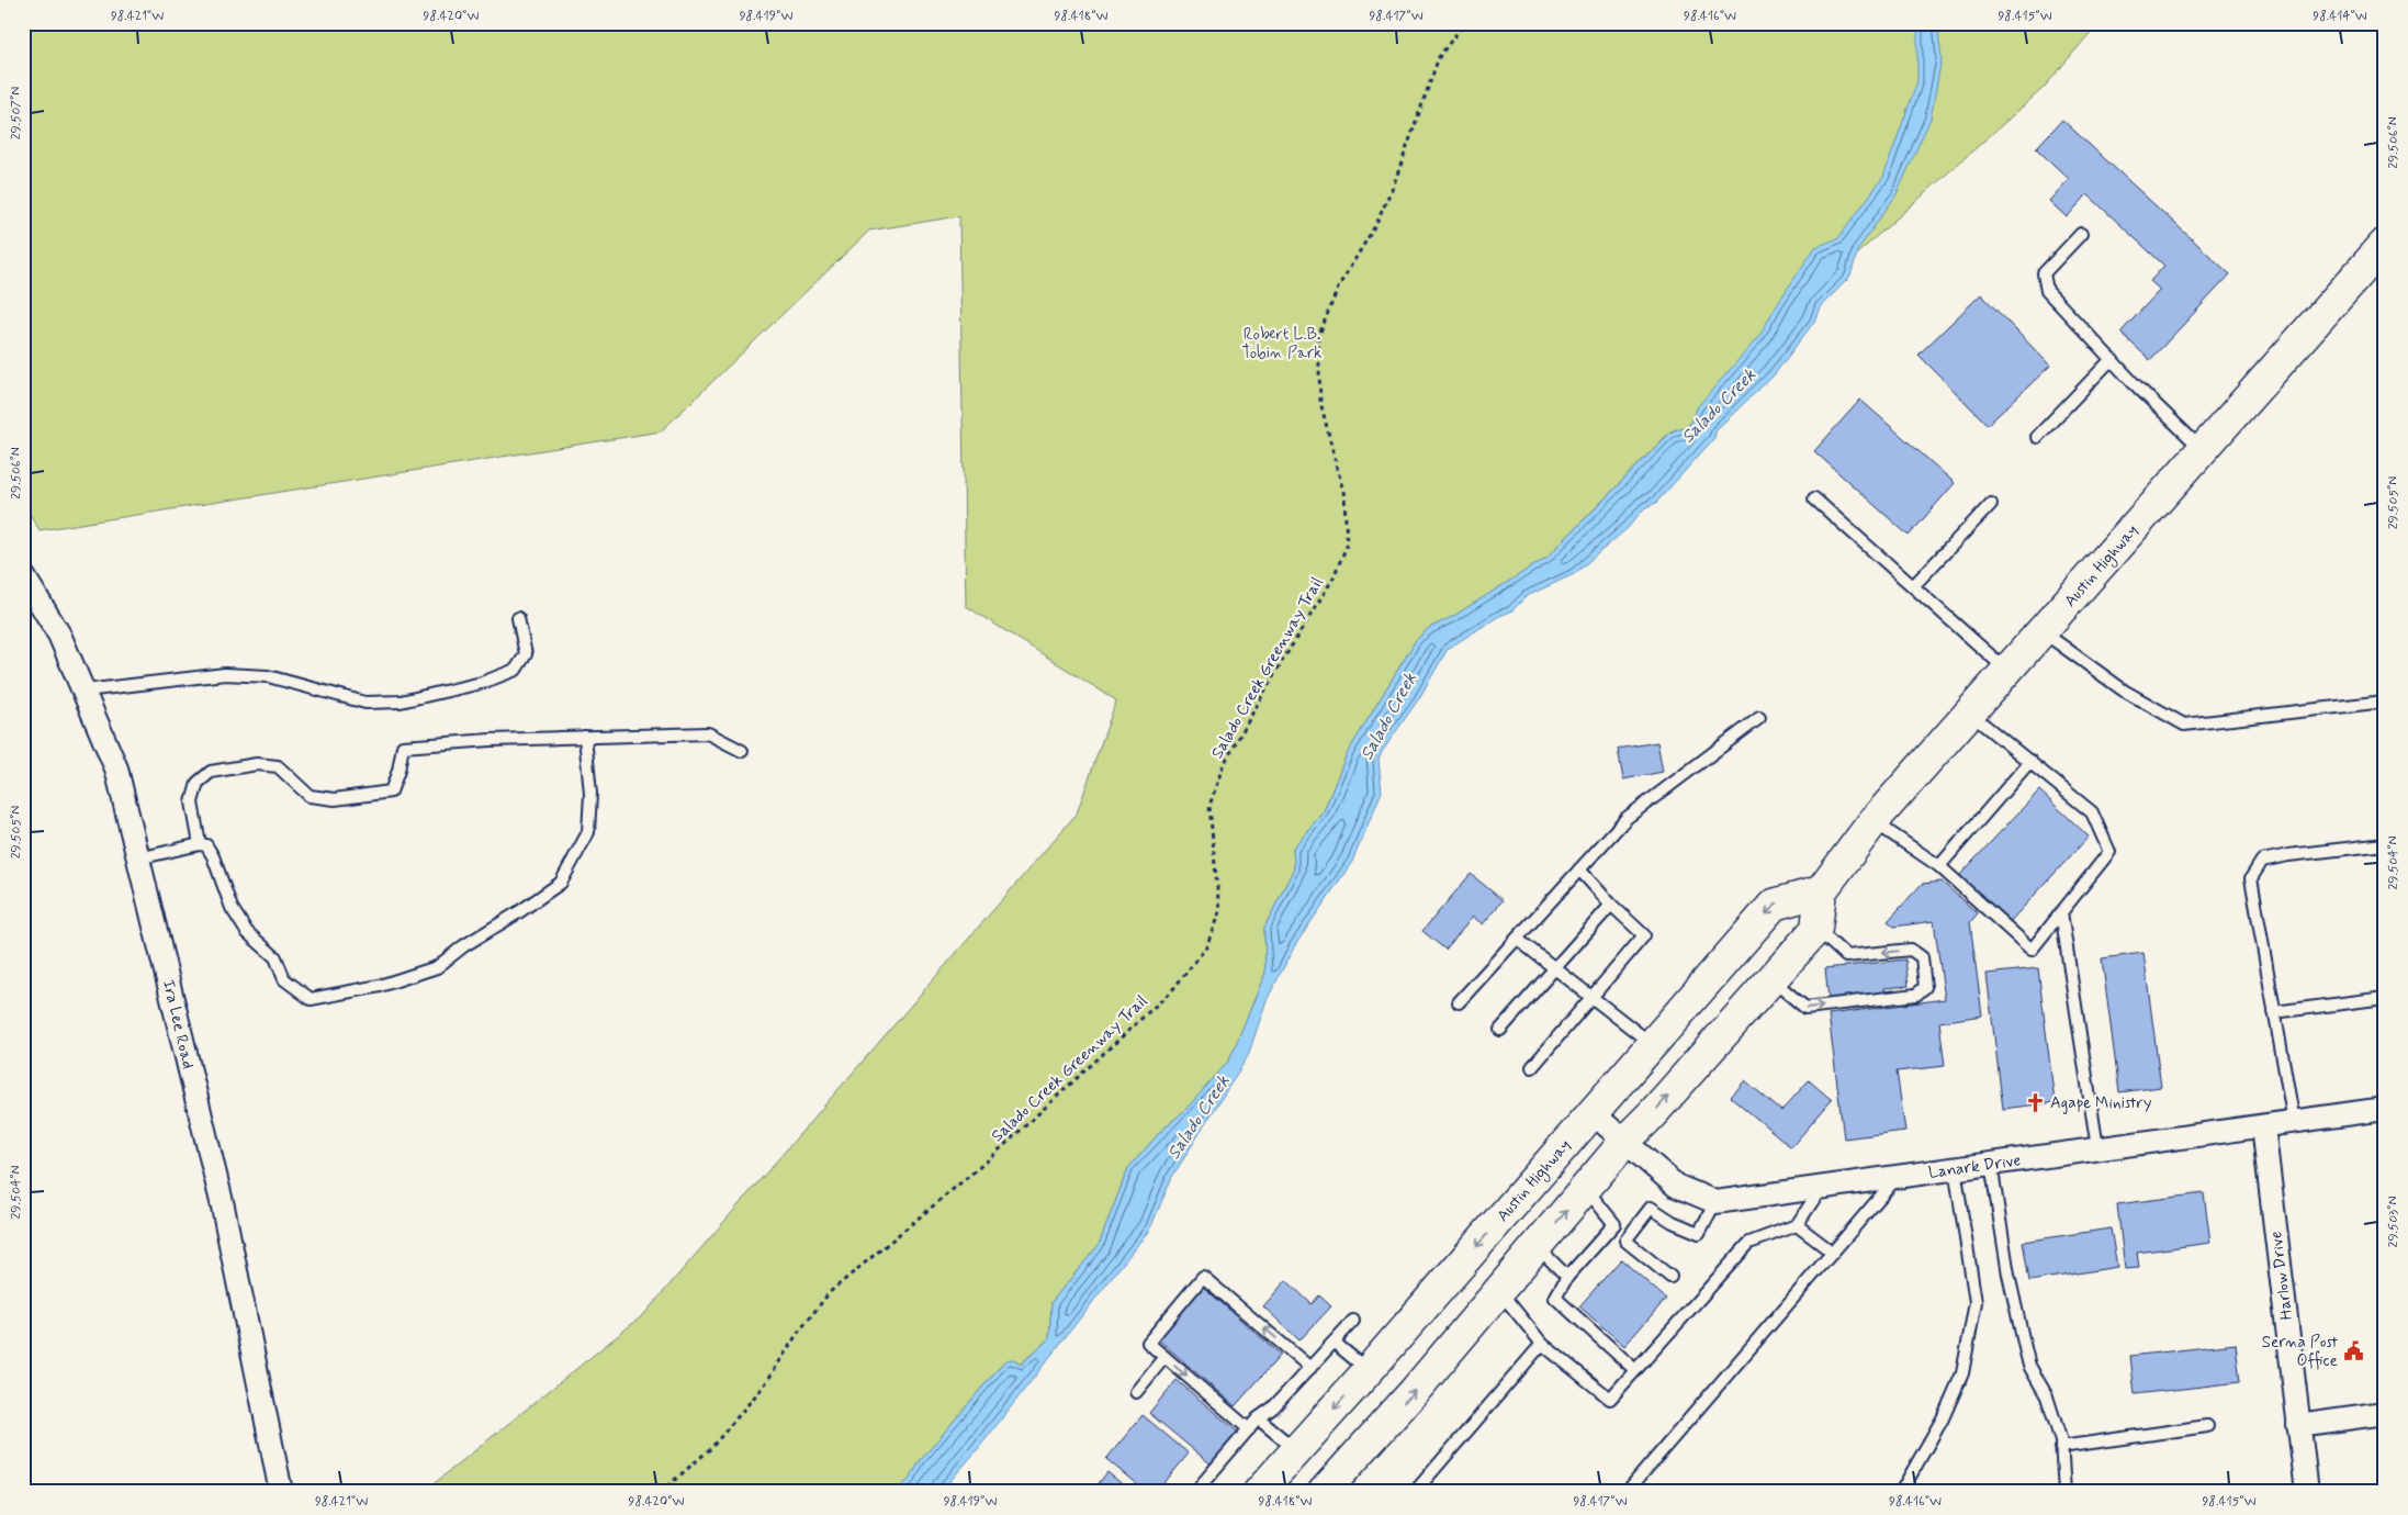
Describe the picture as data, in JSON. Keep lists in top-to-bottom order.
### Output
{
  "streets": {
    "main road": ["Austin Highway"],
    "street": ["Ira Lee Road", "Lanark Drive", "Harlow Drive"],
    "path": ["Salado Creek Greenway Trail"]
  },
  "crossings": [
    ["Lanark Drive", "Harlow Drive"]
  ],
  "water": ["Salado Creek"],
  "parks": ["Robert L.B. Tobin Park"],
  "places": {
    "church": ["Agape Ministry"],
    "public building": ["Serna Post Office"]
  },
  "coordinates": [
    "98.421°W",
    "98.420°W",
    "98.419°W",
    "98.418°W",
    "98.417°W",
    "98.416°W",
    "98.415°W",
    "98.414°W",
    "29.507°N",
    "29.506°N",
    "29.505°N",
    "29.504°N",
    "29.503°N"
  ]
}
